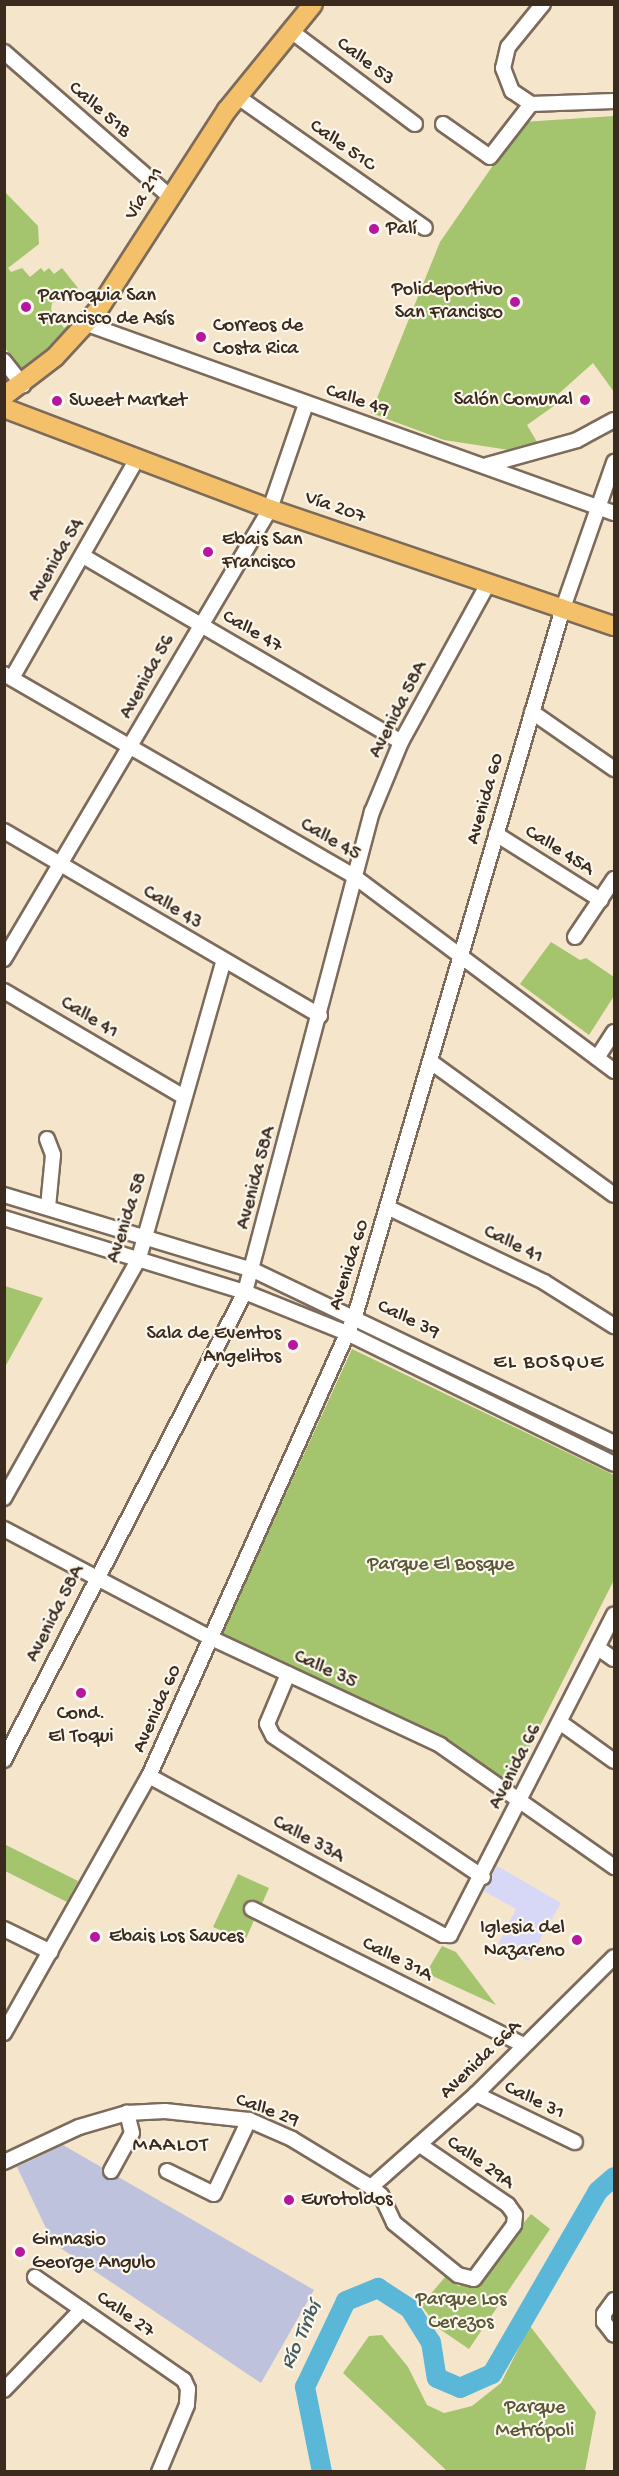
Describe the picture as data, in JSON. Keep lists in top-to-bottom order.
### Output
{
  "streets": {
    "main road": ["Vía 211", "Vía 207"],
    "street": [
      "Calle 53",
      "Calle 51B",
      "Calle 51C",
      "Calle 49",
      "Avenida 54",
      "Calle 47",
      "Avenida 56",
      "Avenida 58A",
      "Avenida 60",
      "Calle 45",
      "Calle 45A",
      "Calle 43",
      "Calle 41",
      "Avenida 58",
      "Calle 39",
      "Calle 35",
      "Avenida 66",
      "Calle 33A",
      "Calle 31A",
      "Avenida 66A",
      "Calle 31",
      "Calle 29",
      "Calle 29A",
      "Calle 27"
    ]
  },
  "crossings": [
    ["Calle 53", "Vía 211"],
    ["Calle 51B", "Vía 211"],
    ["Calle 51C", "Vía 211"],
    ["Vía 211", "Calle 49"],
    ["Calle 49", "Avenida 56"],
    ["Calle 49", "Avenida 60"],
    ["Vía 207", "Avenida 54"],
    ["Vía 207", "Avenida 56"],
    ["Vía 207", "Avenida 58A"],
    ["Vía 207", "Avenida 60"],
    ["Avenida 54", "Calle 47"],
    ["Avenida 54", "Calle 45"],
    ["Calle 47", "Avenida 56"],
    ["Calle 47", "Avenida 58A"],
    ["Avenida 56", "Calle 45"],
    ["Avenida 56", "Calle 43"],
    ["Avenida 58A", "Calle 45"],
    ["Avenida 58A", "Calle 43"],
    ["Avenida 58A", "Calle 39"],
    ["Avenida 58A", "Calle 35"],
    ["Avenida 60", "Calle 45"],
    ["Avenida 60", "Calle 45A"],
    ["Avenida 60", "Calle 41"],
    ["Avenida 60", "Calle 39"],
    ["Avenida 60", "Calle 35"],
    ["Avenida 60", "Calle 33A"],
    ["Calle 43", "Avenida 58"],
    ["Calle 41", "Avenida 58"],
    ["Avenida 58", "Calle 39"],
    ["Calle 35", "Avenida 66"],
    ["Avenida 66", "Calle 33A"],
    ["Calle 31A", "Avenida 66A"],
    ["Avenida 66A", "Calle 31"],
    ["Avenida 66A", "Calle 29"],
    ["Avenida 66A", "Calle 29A"],
    ["Calle 29", "Calle 29A"]
  ],
  "districts": ["EL BOSQUE", "MAALOT"],
  "water": ["Río Tiribí"],
  "parks": ["Parque El Bosque", "Parque Los Cerezos", "Parque Metrópoli"],
  "places": [
    "Palí",
    "Polideportivo San Francisco",
    "Parroquia San Francisco de Asís",
    "Correos de Costa Rica",
    "Salón Comunal",
    "Sweet Market",
    "Ebais San Francisco",
    "Sala de Eventos Angelitos",
    "Cond. El Toqui",
    "Ebais Los Sauces",
    "Iglesia del Nazareno",
    "Eurotoldos",
    "Gimnasio George Angulo"
  ]
}
